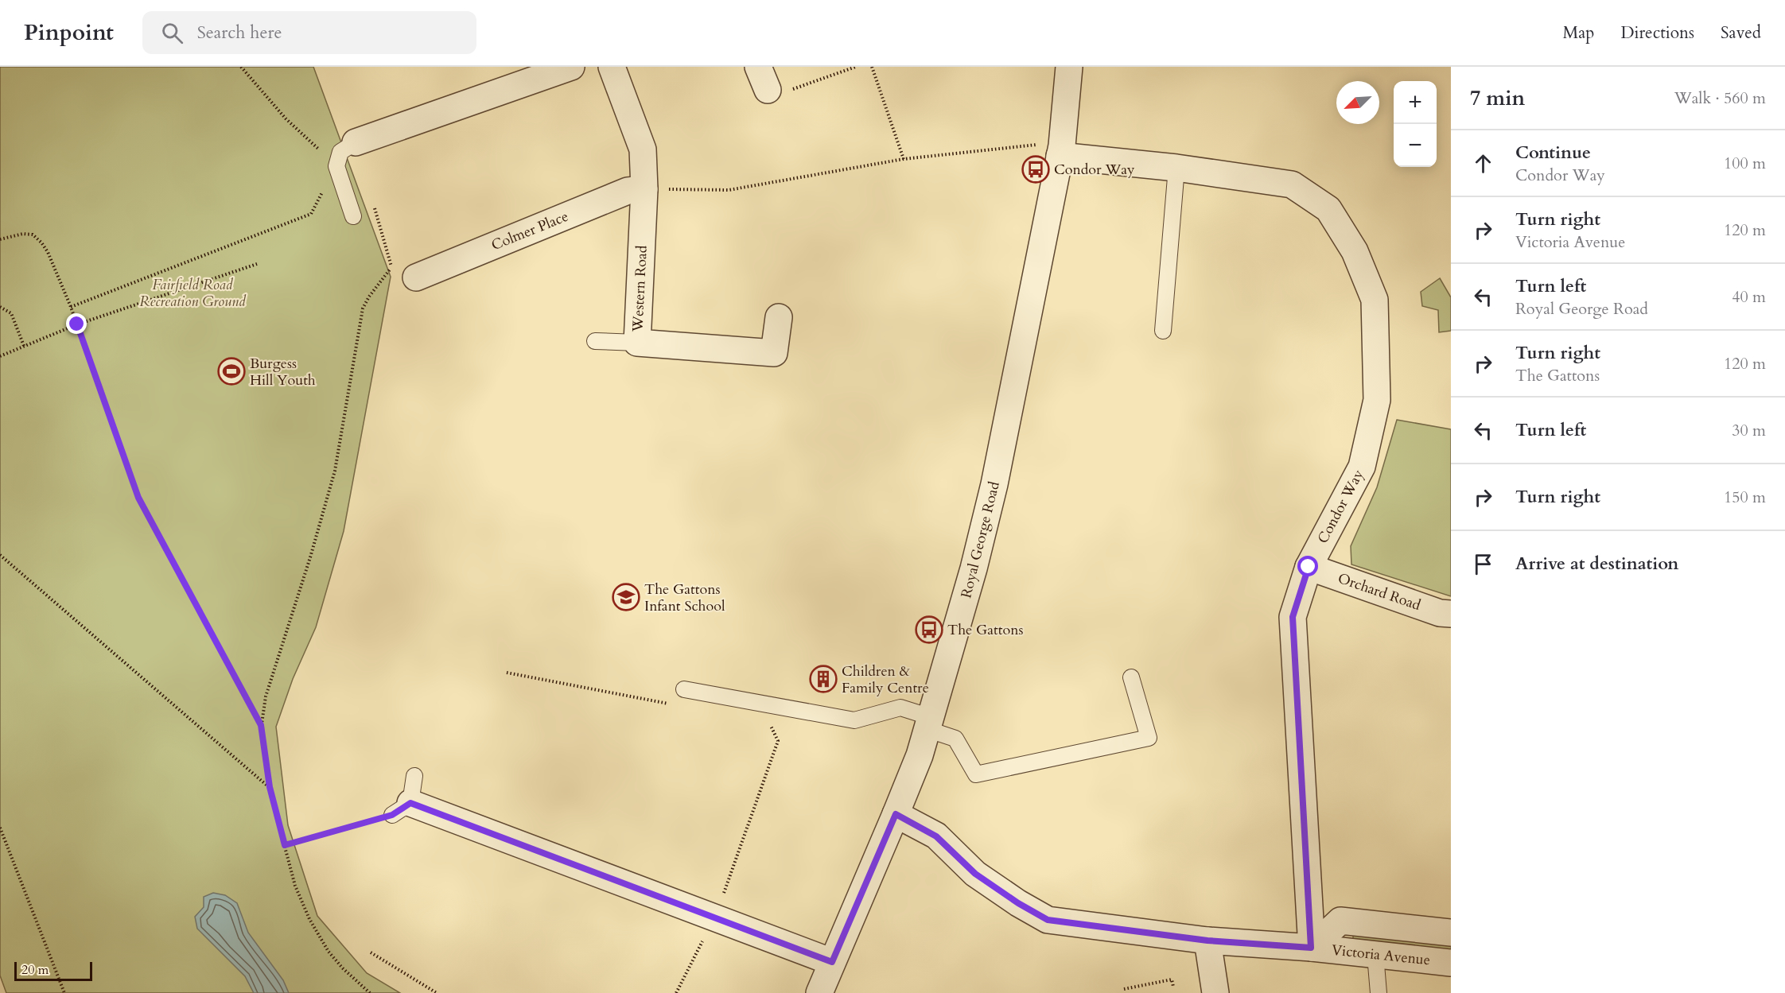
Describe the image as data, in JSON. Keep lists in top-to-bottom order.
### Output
{
  "streets": {
    "street": [
      "Colmer Place",
      "Western Road",
      "Condor Way",
      "Royal George Road",
      "Orchard Road",
      "Victoria Avenue"
    ]
  },
  "crossings": [
    ["Colmer Place", "Western Road"],
    ["Condor Way", "Royal George Road"],
    ["Condor Way", "Orchard Road"],
    ["Condor Way", "Victoria Avenue"],
    ["Royal George Road", "Victoria Avenue"]
  ],
  "parks": ["Fairfield Road Recreation Ground"],
  "places": {
    "bus stop": ["Condor Way", "The Gattons"],
    "sports": ["Burgess Hill Youth"],
    "school or university": ["The Gattons Infant School"],
    "building": ["Children & Family Centre"]
  },
  "scale_bar": "20 m",
  "north": "bottom left",
  "page": {
    "header": "Pinpoint",
    "search": "Search here",
    "nav": ["Map", "Directions", "Saved"],
    "heading": ["7 min", "Walk · 560 m"],
    "map_buttons": ["+", "−"],
    "list": [
      ["Continue", "Condor Way", "100 m"],
      ["Turn right", "Victoria Avenue", "120 m"],
      ["Turn left", "Royal George Road", "40 m"],
      ["Turn right", "The Gattons", "120 m"],
      ["Turn left", "30 m"],
      ["Turn right", "150 m"],
      "Arrive at destination"
    ],
    "scale": "20 m"
  }
}
